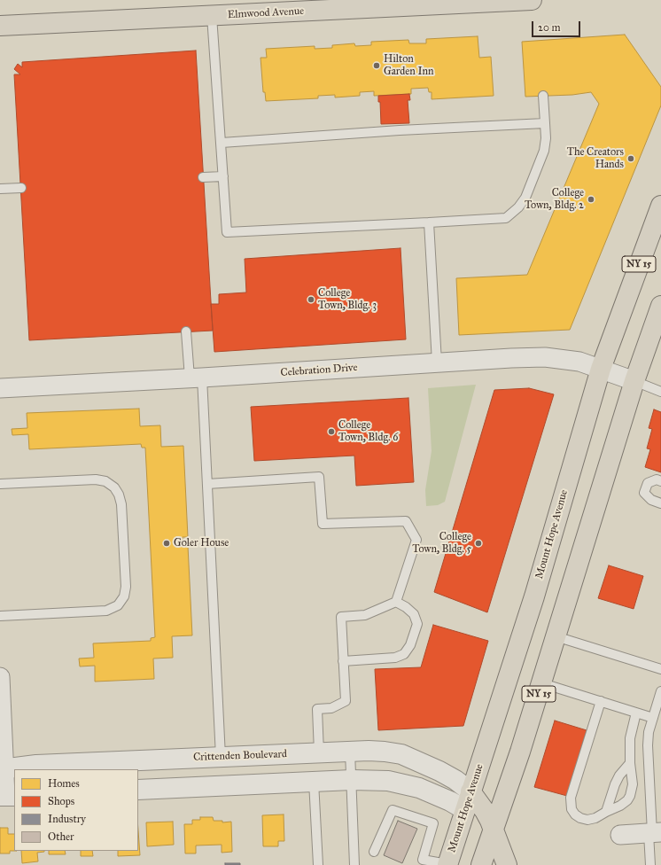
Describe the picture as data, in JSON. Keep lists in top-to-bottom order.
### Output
{
  "streets": {
    "main road": ["Elmwood Avenue", "NY 15", "Mount Hope Avenue"],
    "street": ["Celebration Drive", "Crittenden Boulevard"]
  },
  "crossings": [
    ["NY 15", "Celebration Drive"],
    ["Celebration Drive", "Mount Hope Avenue"],
    ["Mount Hope Avenue", "Crittenden Boulevard"]
  ],
  "places": [
    "Hilton Garden Inn",
    "The Creators Hands",
    "College Town, Bldg. 2",
    "College Town, Bldg. 3",
    "College Town, Bldg. 6",
    "Goler House",
    "College Town, Bldg. 5"
  ],
  "legend": [
    "Homes",
    "Shops",
    "Industry",
    "Other"
  ],
  "scale_bar": "20 m"
}
